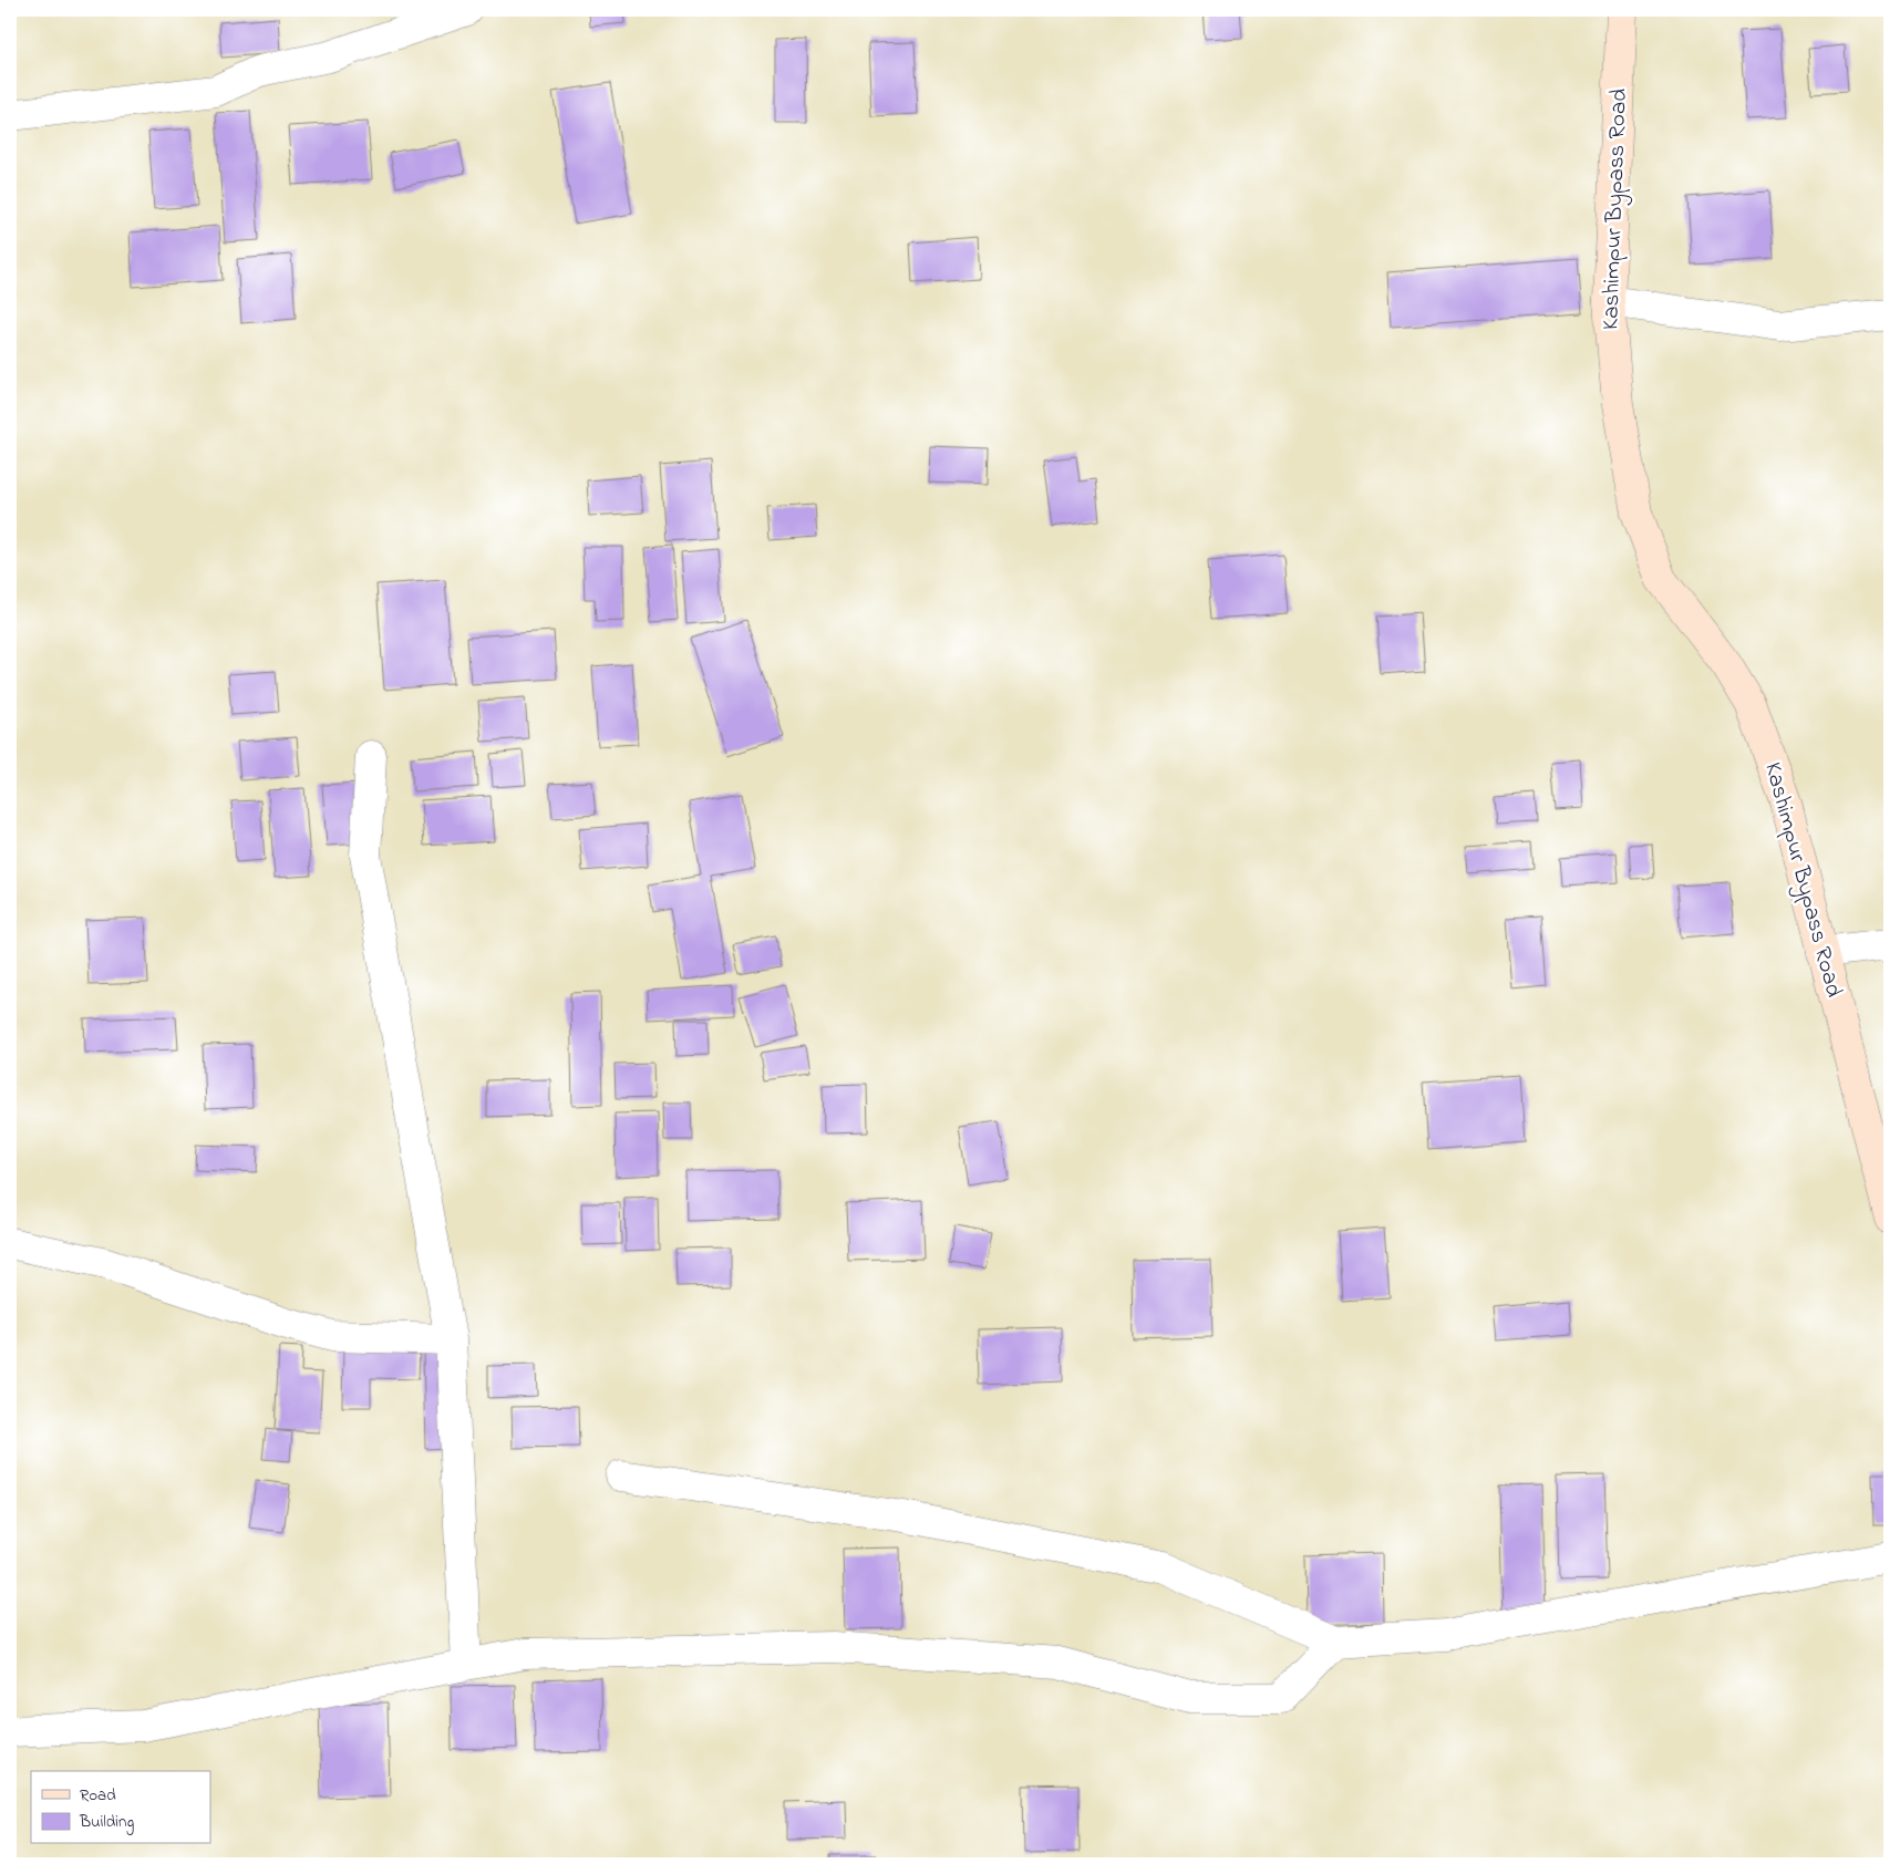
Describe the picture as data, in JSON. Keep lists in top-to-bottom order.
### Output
{
  "streets": {
    "main road": ["Kashimpur Bypass Road"]
  },
  "legend": ["Road", "Building"]
}
